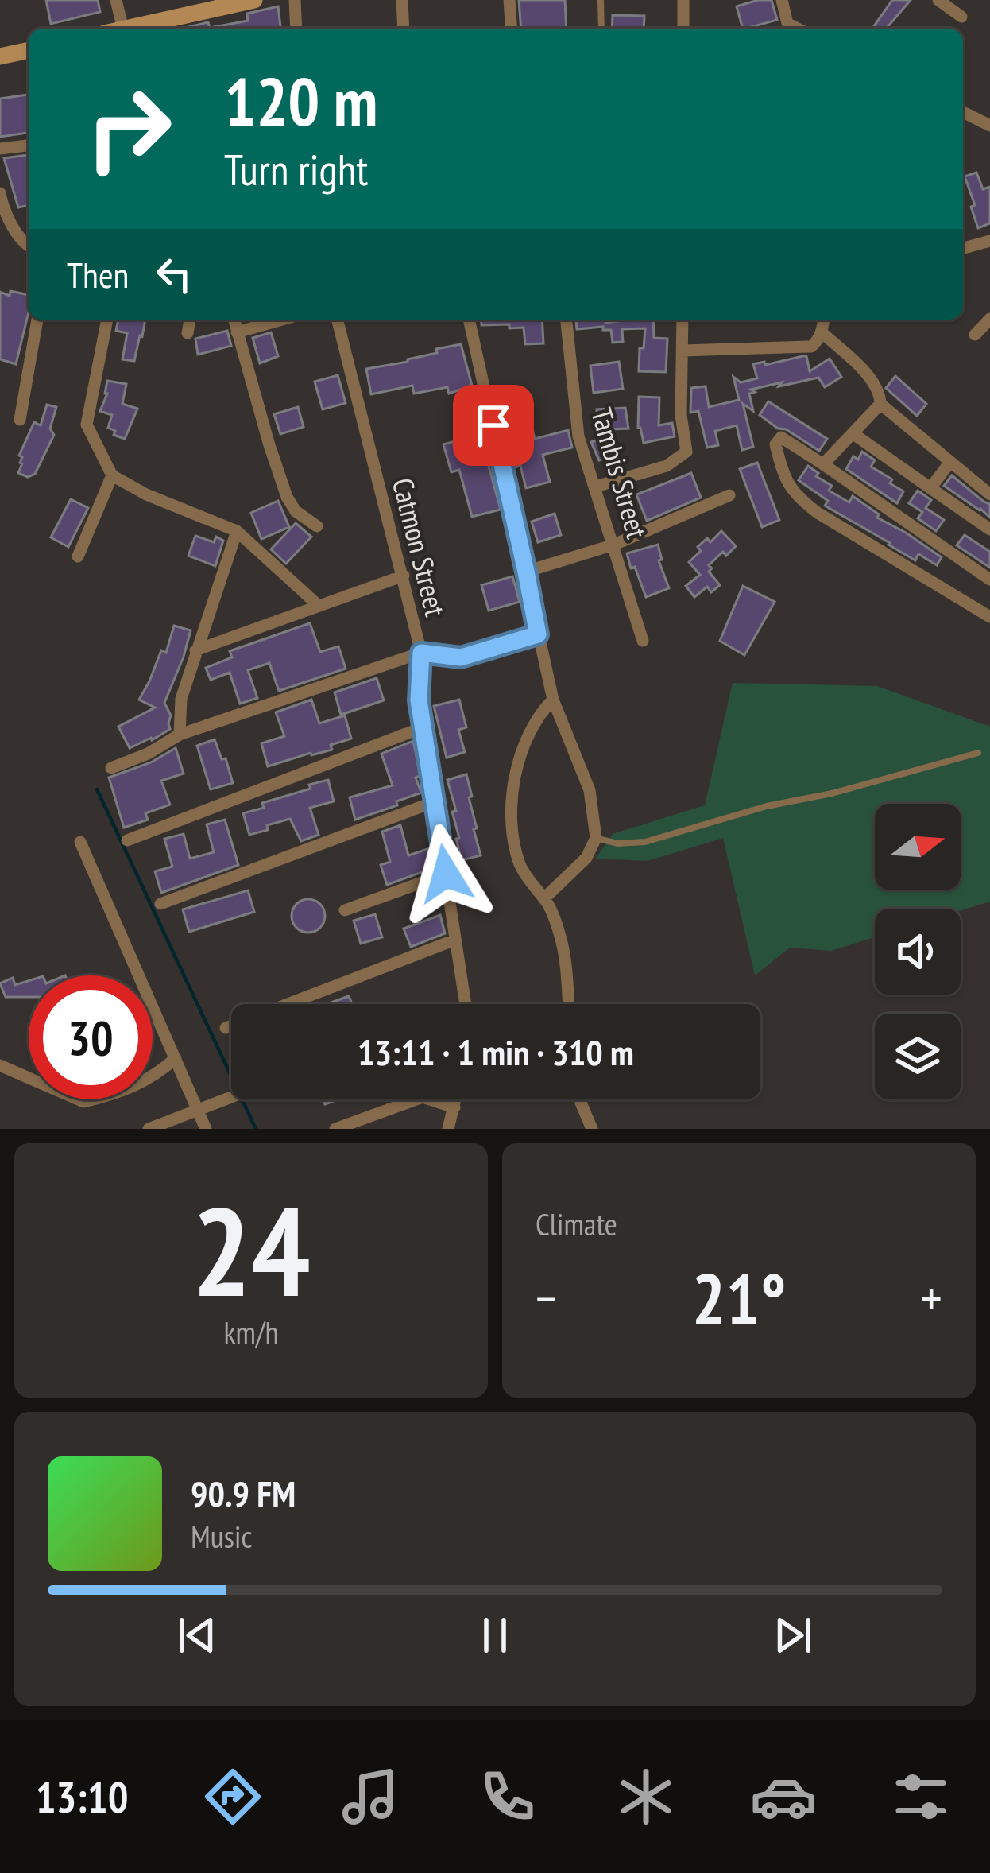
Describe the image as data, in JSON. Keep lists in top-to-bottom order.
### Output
{
  "streets": {
    "street": ["Tambis Street", "Catmon Street"]
  },
  "north": "right",
  "page": {
    "turn": ["120 m", "Turn right"],
    "then": "Then",
    "limit": "30",
    "trip": "13:11 · 1 min · 310 m",
    "tile": [
      ["24", "km/h"],
      "Climate"
    ],
    "heat": ["−", "21°", "+"],
    "song": ["90.9 FM", "Music"],
    "tabs": "13:10"
  }
}
